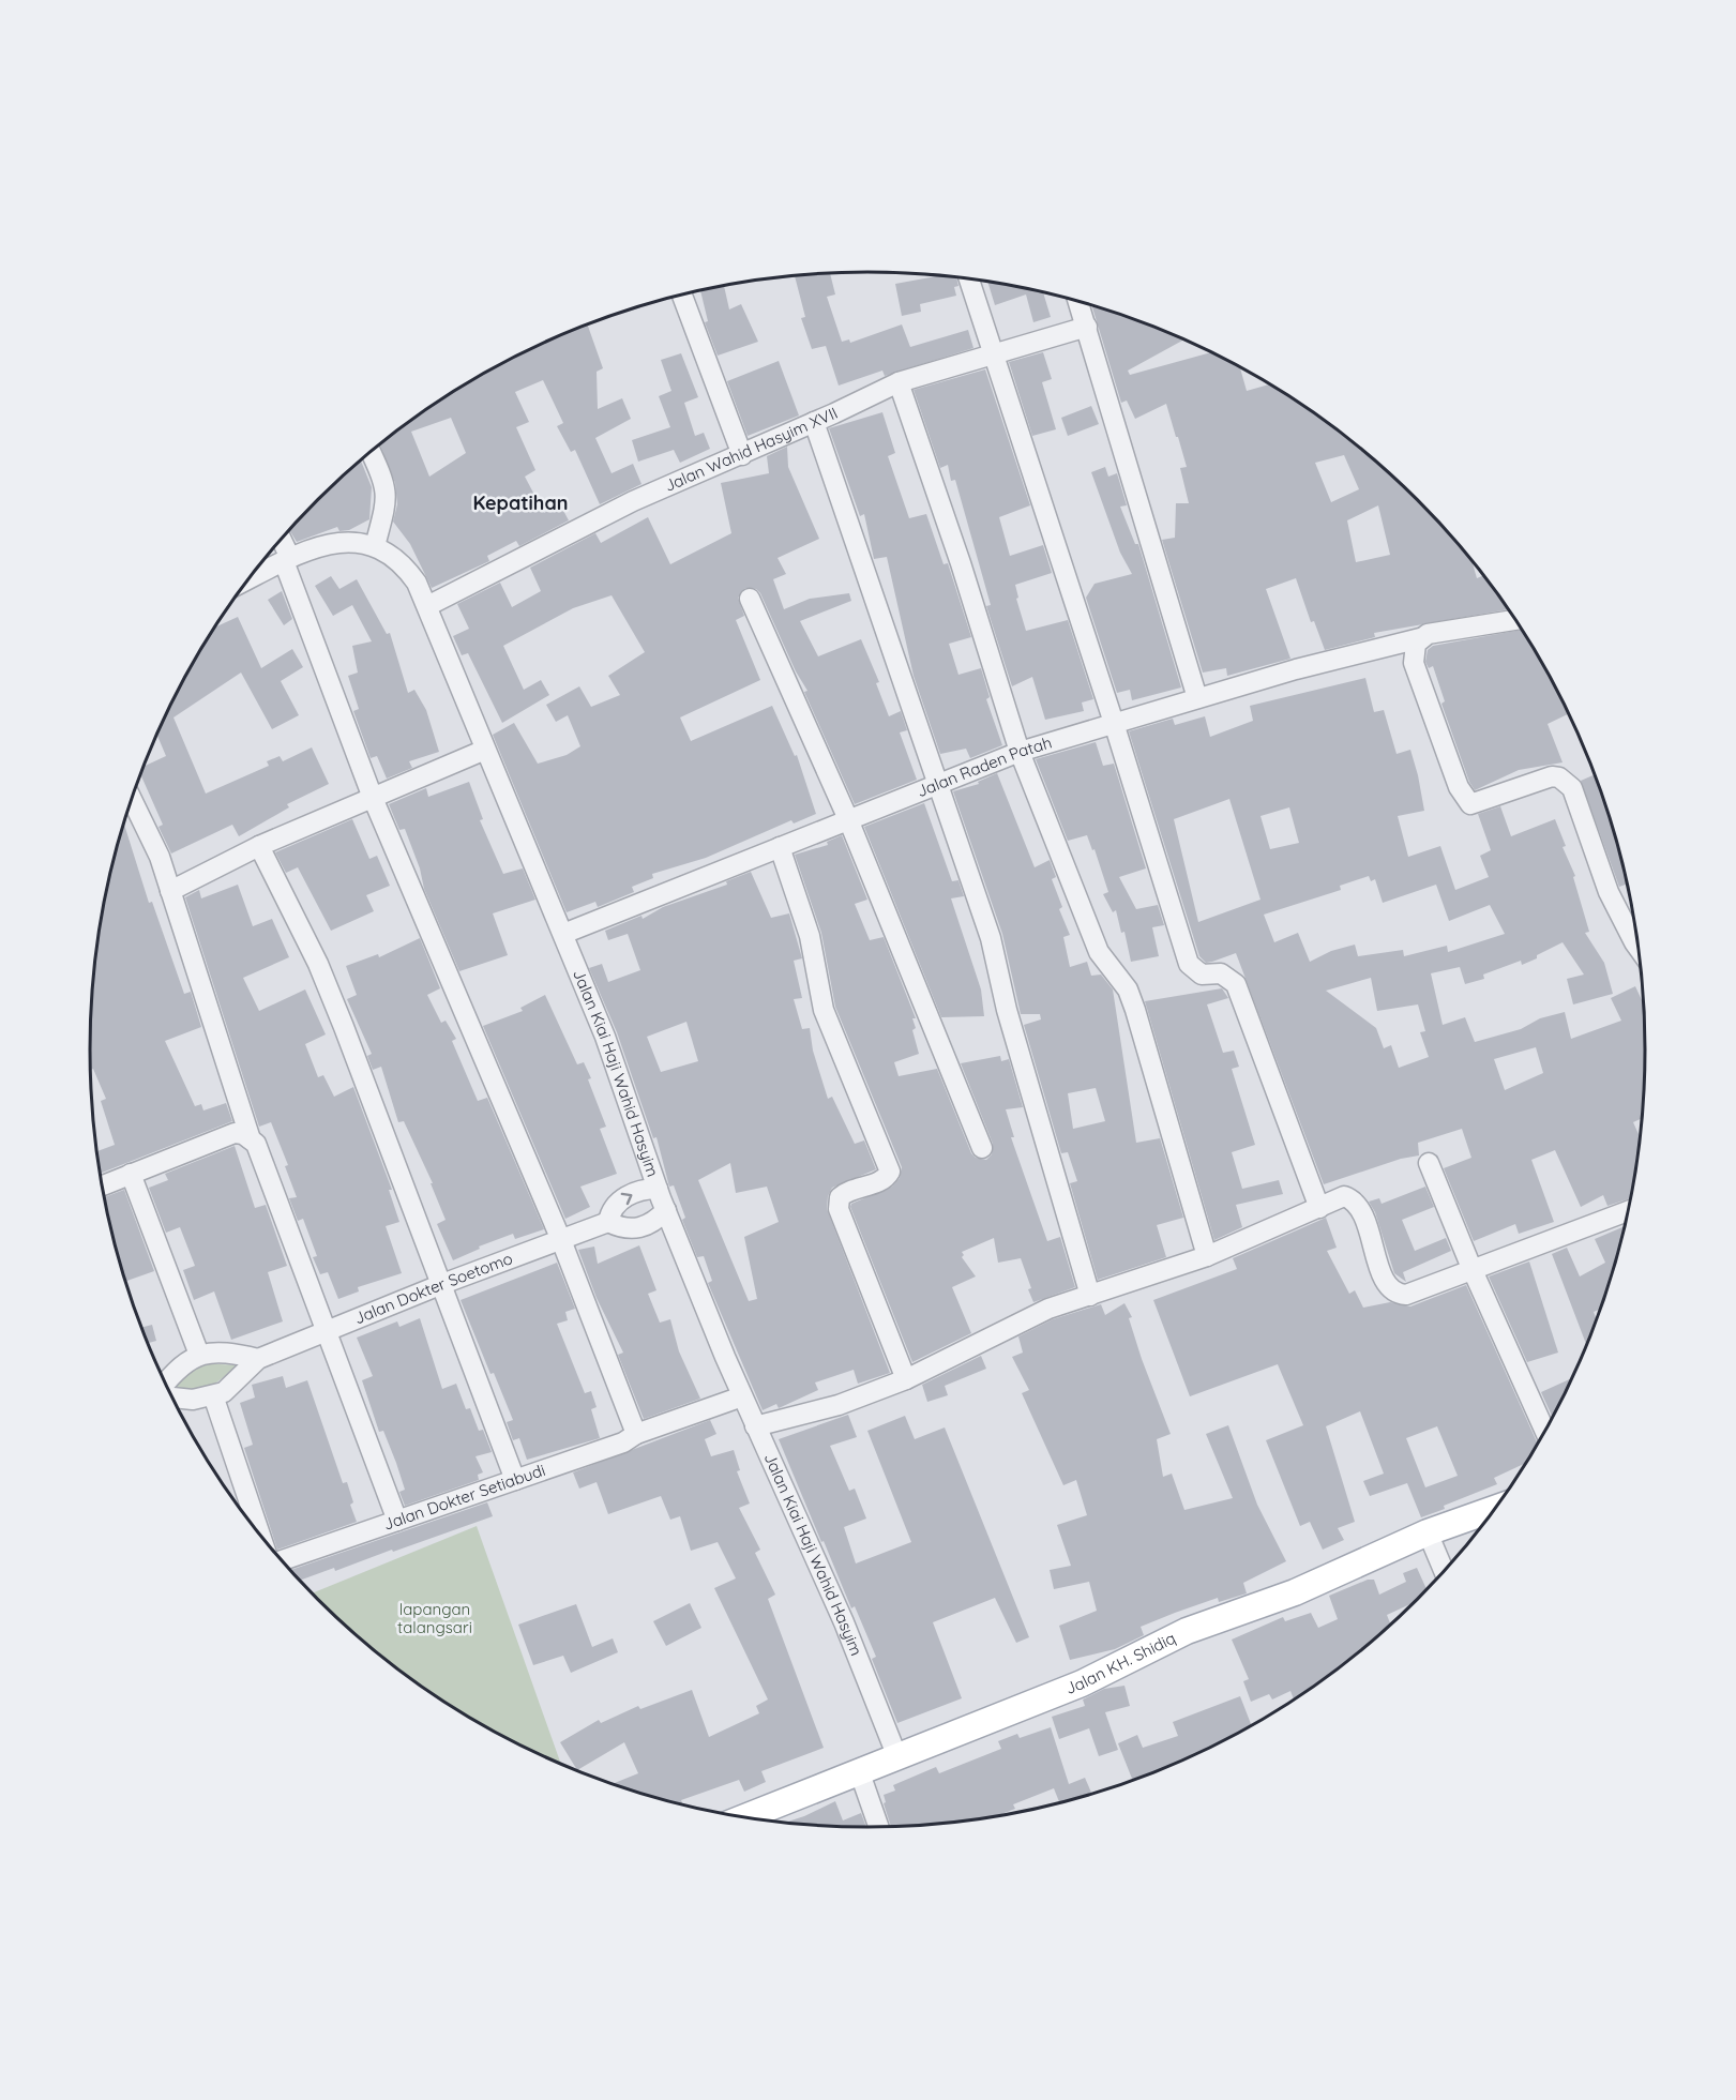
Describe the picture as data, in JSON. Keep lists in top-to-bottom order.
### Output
{
  "streets": {
    "main road": ["Jalan KH. Shidiq"],
    "street": [
      "Jalan Wahid Hasyim XVII",
      "Jalan Raden Patah",
      "Jalan Kiai Haji Wahid Hasyim",
      "Jalan Dokter Soetomo",
      "Jalan Dokter Setiabudi"
    ]
  },
  "crossings": [
    ["Jalan Wahid Hasyim XVII", "Jalan Kiai Haji Wahid Hasyim"],
    ["Jalan Raden Patah", "Jalan Kiai Haji Wahid Hasyim"],
    ["Jalan Kiai Haji Wahid Hasyim", "Jalan Dokter Setiabudi"],
    ["Jalan Kiai Haji Wahid Hasyim", "Jalan KH. Shidiq"]
  ],
  "districts": ["Kepatihan"],
  "parks": ["lapangan talangsari"]
}
